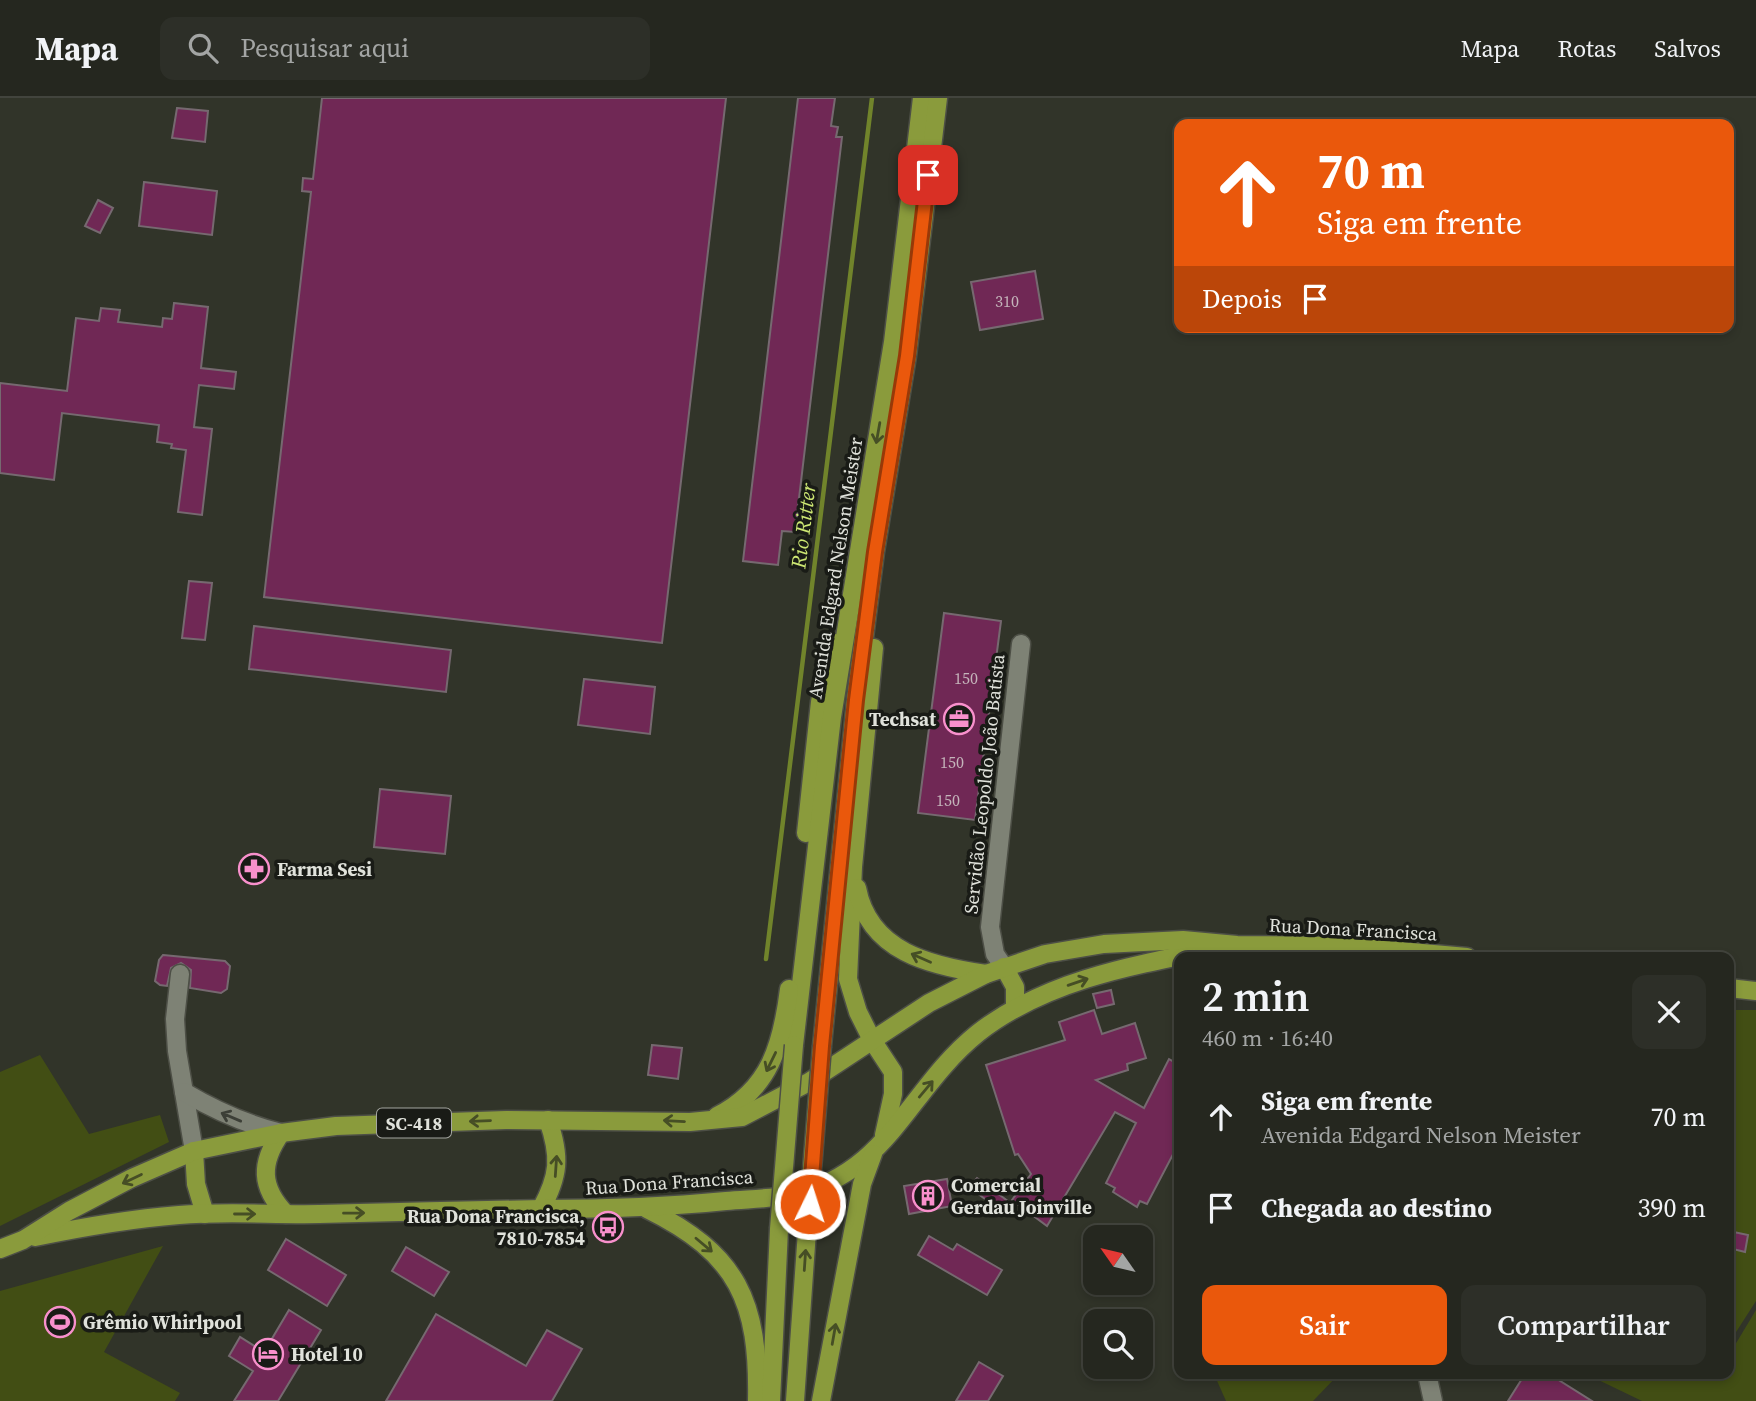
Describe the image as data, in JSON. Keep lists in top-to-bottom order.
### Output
{
  "streets": {
    "main road": ["Avenida Edgard Nelson Meister", "Rua Dona Francisca", "SC-418"],
    "street": ["Servidão Leopoldo João Batista"]
  },
  "crossings": [
    ["Servidão Leopoldo João Batista", "Rua Dona Francisca"]
  ],
  "water": ["Rio Ritter"],
  "places": {
    "office": ["Techsat"],
    "pharmacy": ["Farma Sesi"],
    "building": ["Comercial Gerdau Joinville"],
    "bus stop": ["Rua Dona Francisca, 7810-7854"],
    "sports": ["Grêmio Whirlpool"],
    "hotel": ["Hotel 10"]
  },
  "house_numbers": [
    "310",
    "150",
    "150",
    "150"
  ],
  "north": "top left",
  "page": {
    "header": "Mapa",
    "search": "Pesquisar aqui",
    "nav": ["Mapa", "Rotas", "Salvos"],
    "turn": ["70 m", "Siga em frente"],
    "then": "Depois",
    "heading": ["2 min", "460 m · 16:40"],
    "list": [
      {
        "name": "Siga em frente",
        "note": "Avenida Edgard Nelson Meister",
        "value": "70 m"
      },
      {
        "name": "Chegada ao destino",
        "value": "390 m"
      }
    ],
    "buttons": ["Sair", "Compartilhar"]
  }
}
